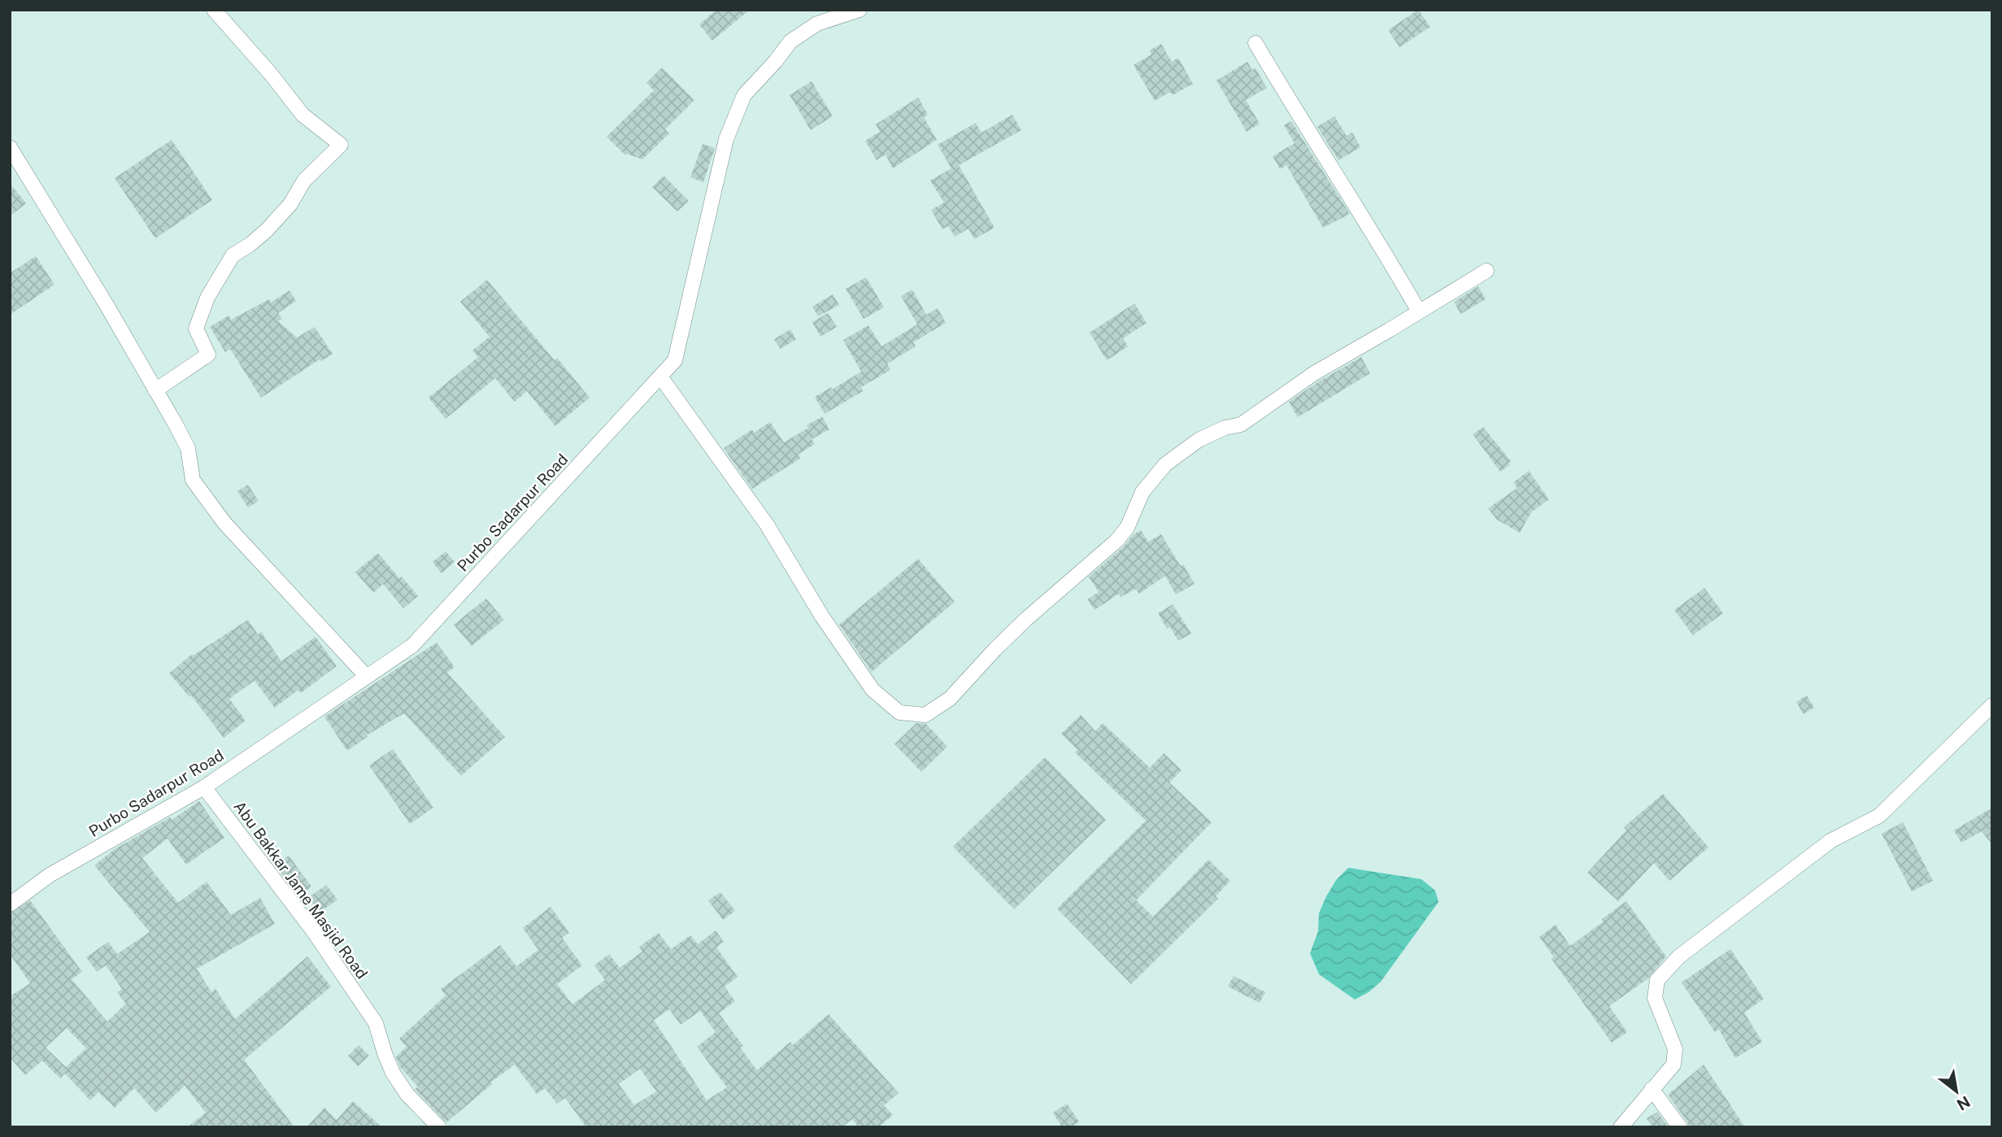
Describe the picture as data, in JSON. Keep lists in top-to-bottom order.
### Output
{
  "streets": {
    "street": ["Purbo Sadarpur Road", "Abu Bakkar Jame Masjid Road"]
  },
  "crossings": [
    ["Purbo Sadarpur Road", "Abu Bakkar Jame Masjid Road"]
  ],
  "north": "bottom right"
}
